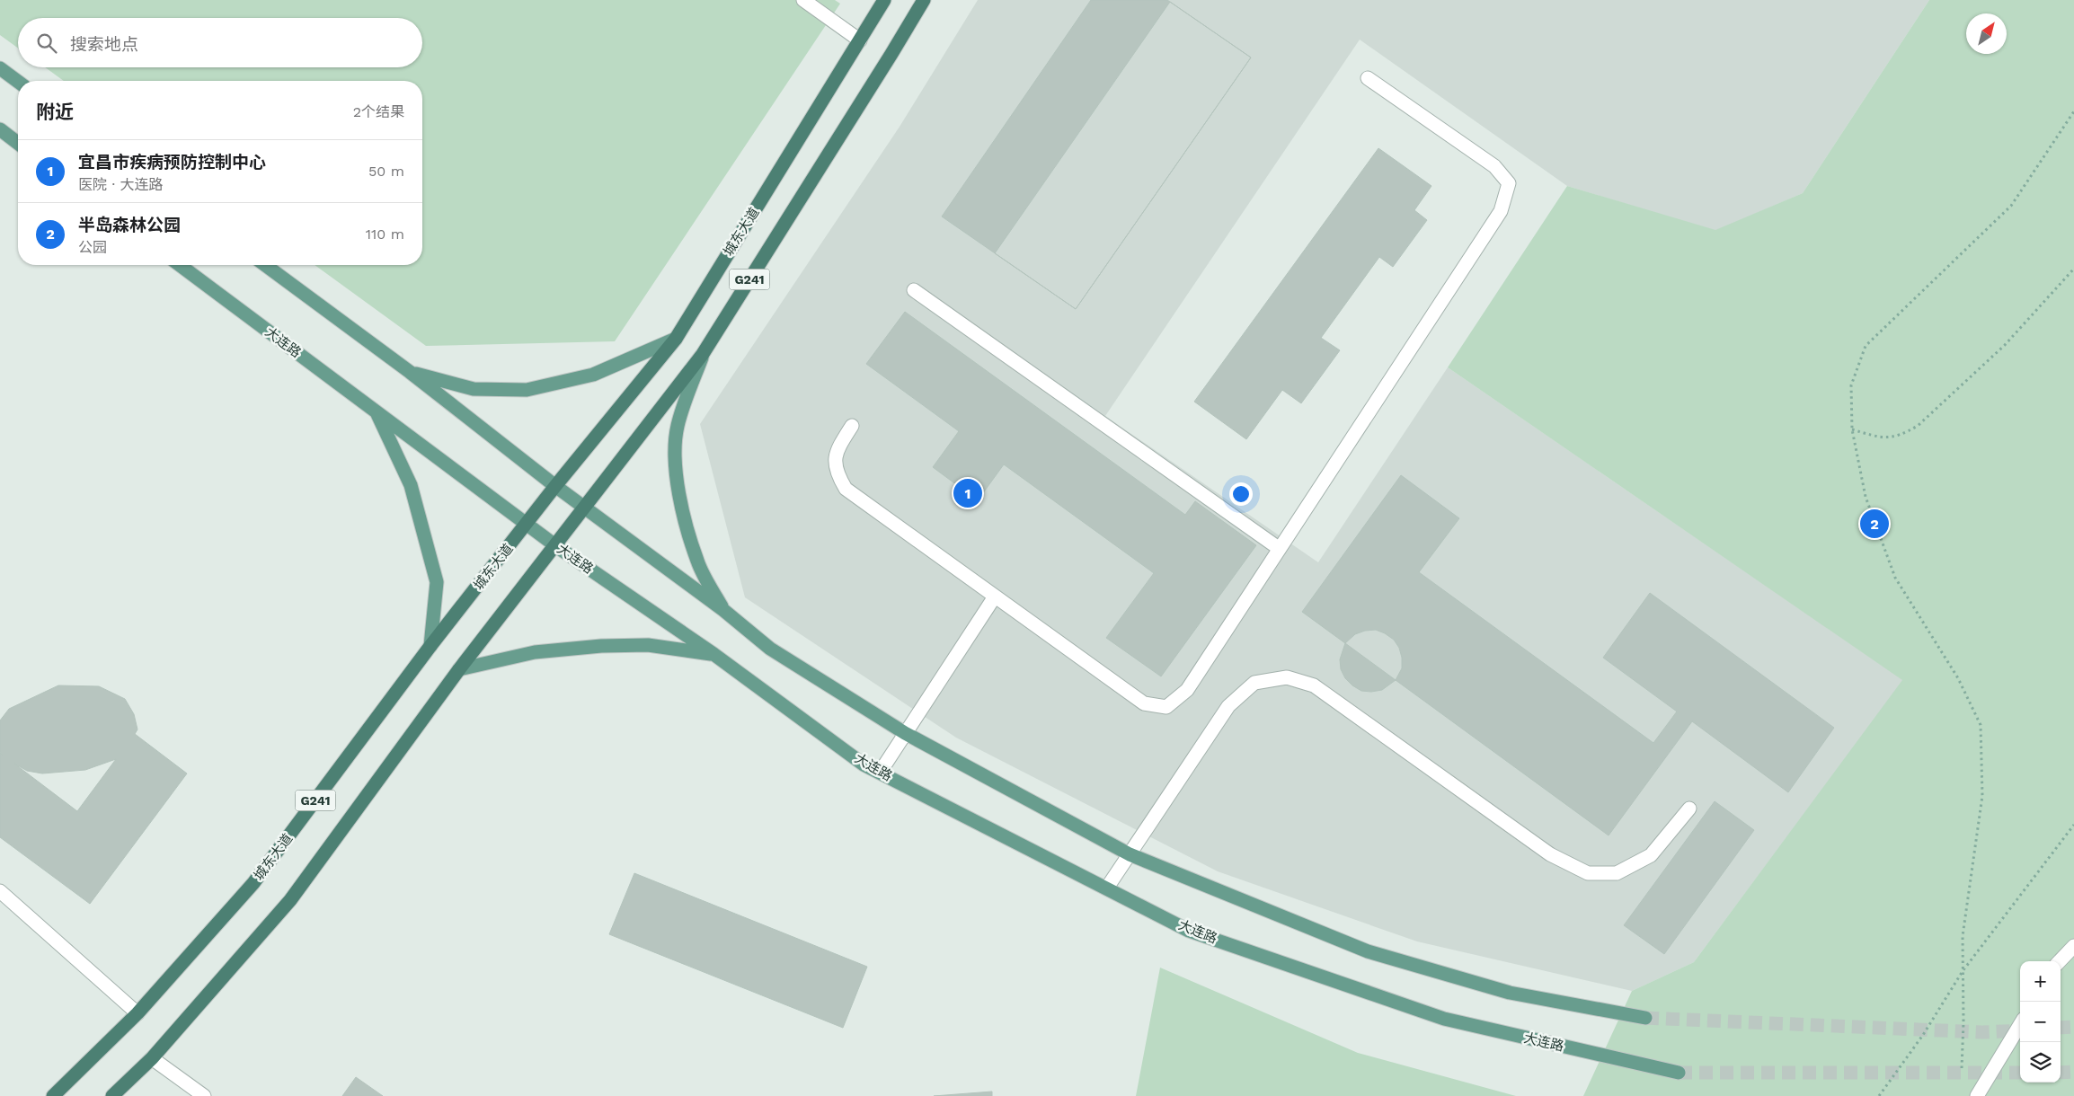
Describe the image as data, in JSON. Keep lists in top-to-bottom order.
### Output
{
  "streets": {
    "highway": ["城东大道", "G241"],
    "main road": ["大连路"]
  },
  "crossings": [
    ["城东大道", "大连路"],
    ["G241", "大连路"]
  ],
  "north": "top right",
  "page": {
    "search": "搜索地点",
    "heading": ["附近", "2个结果"],
    "list": [
      {
        "mark": "1",
        "name": "宜昌市疾病预防控制中心",
        "note": "医院 · 大连路",
        "value": "50 m"
      },
      {
        "mark": "2",
        "name": "半岛森林公园",
        "note": "公园",
        "value": "110 m"
      }
    ],
    "pins": ["1", "2"],
    "map_buttons": ["+", "−"]
  }
}
